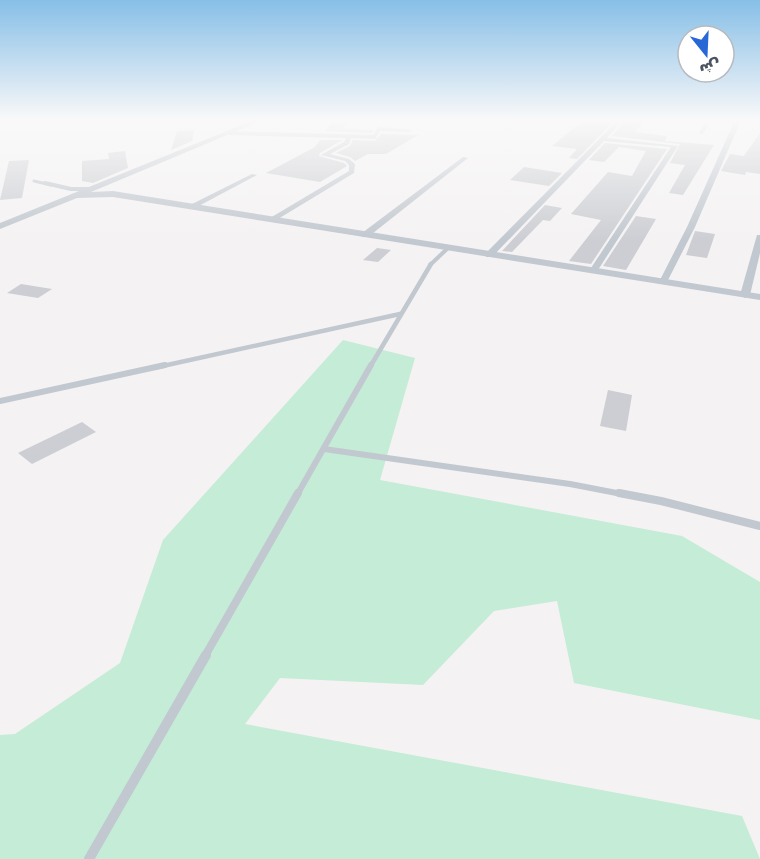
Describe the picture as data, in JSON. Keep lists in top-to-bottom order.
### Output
{
  "north": "bottom"
}
